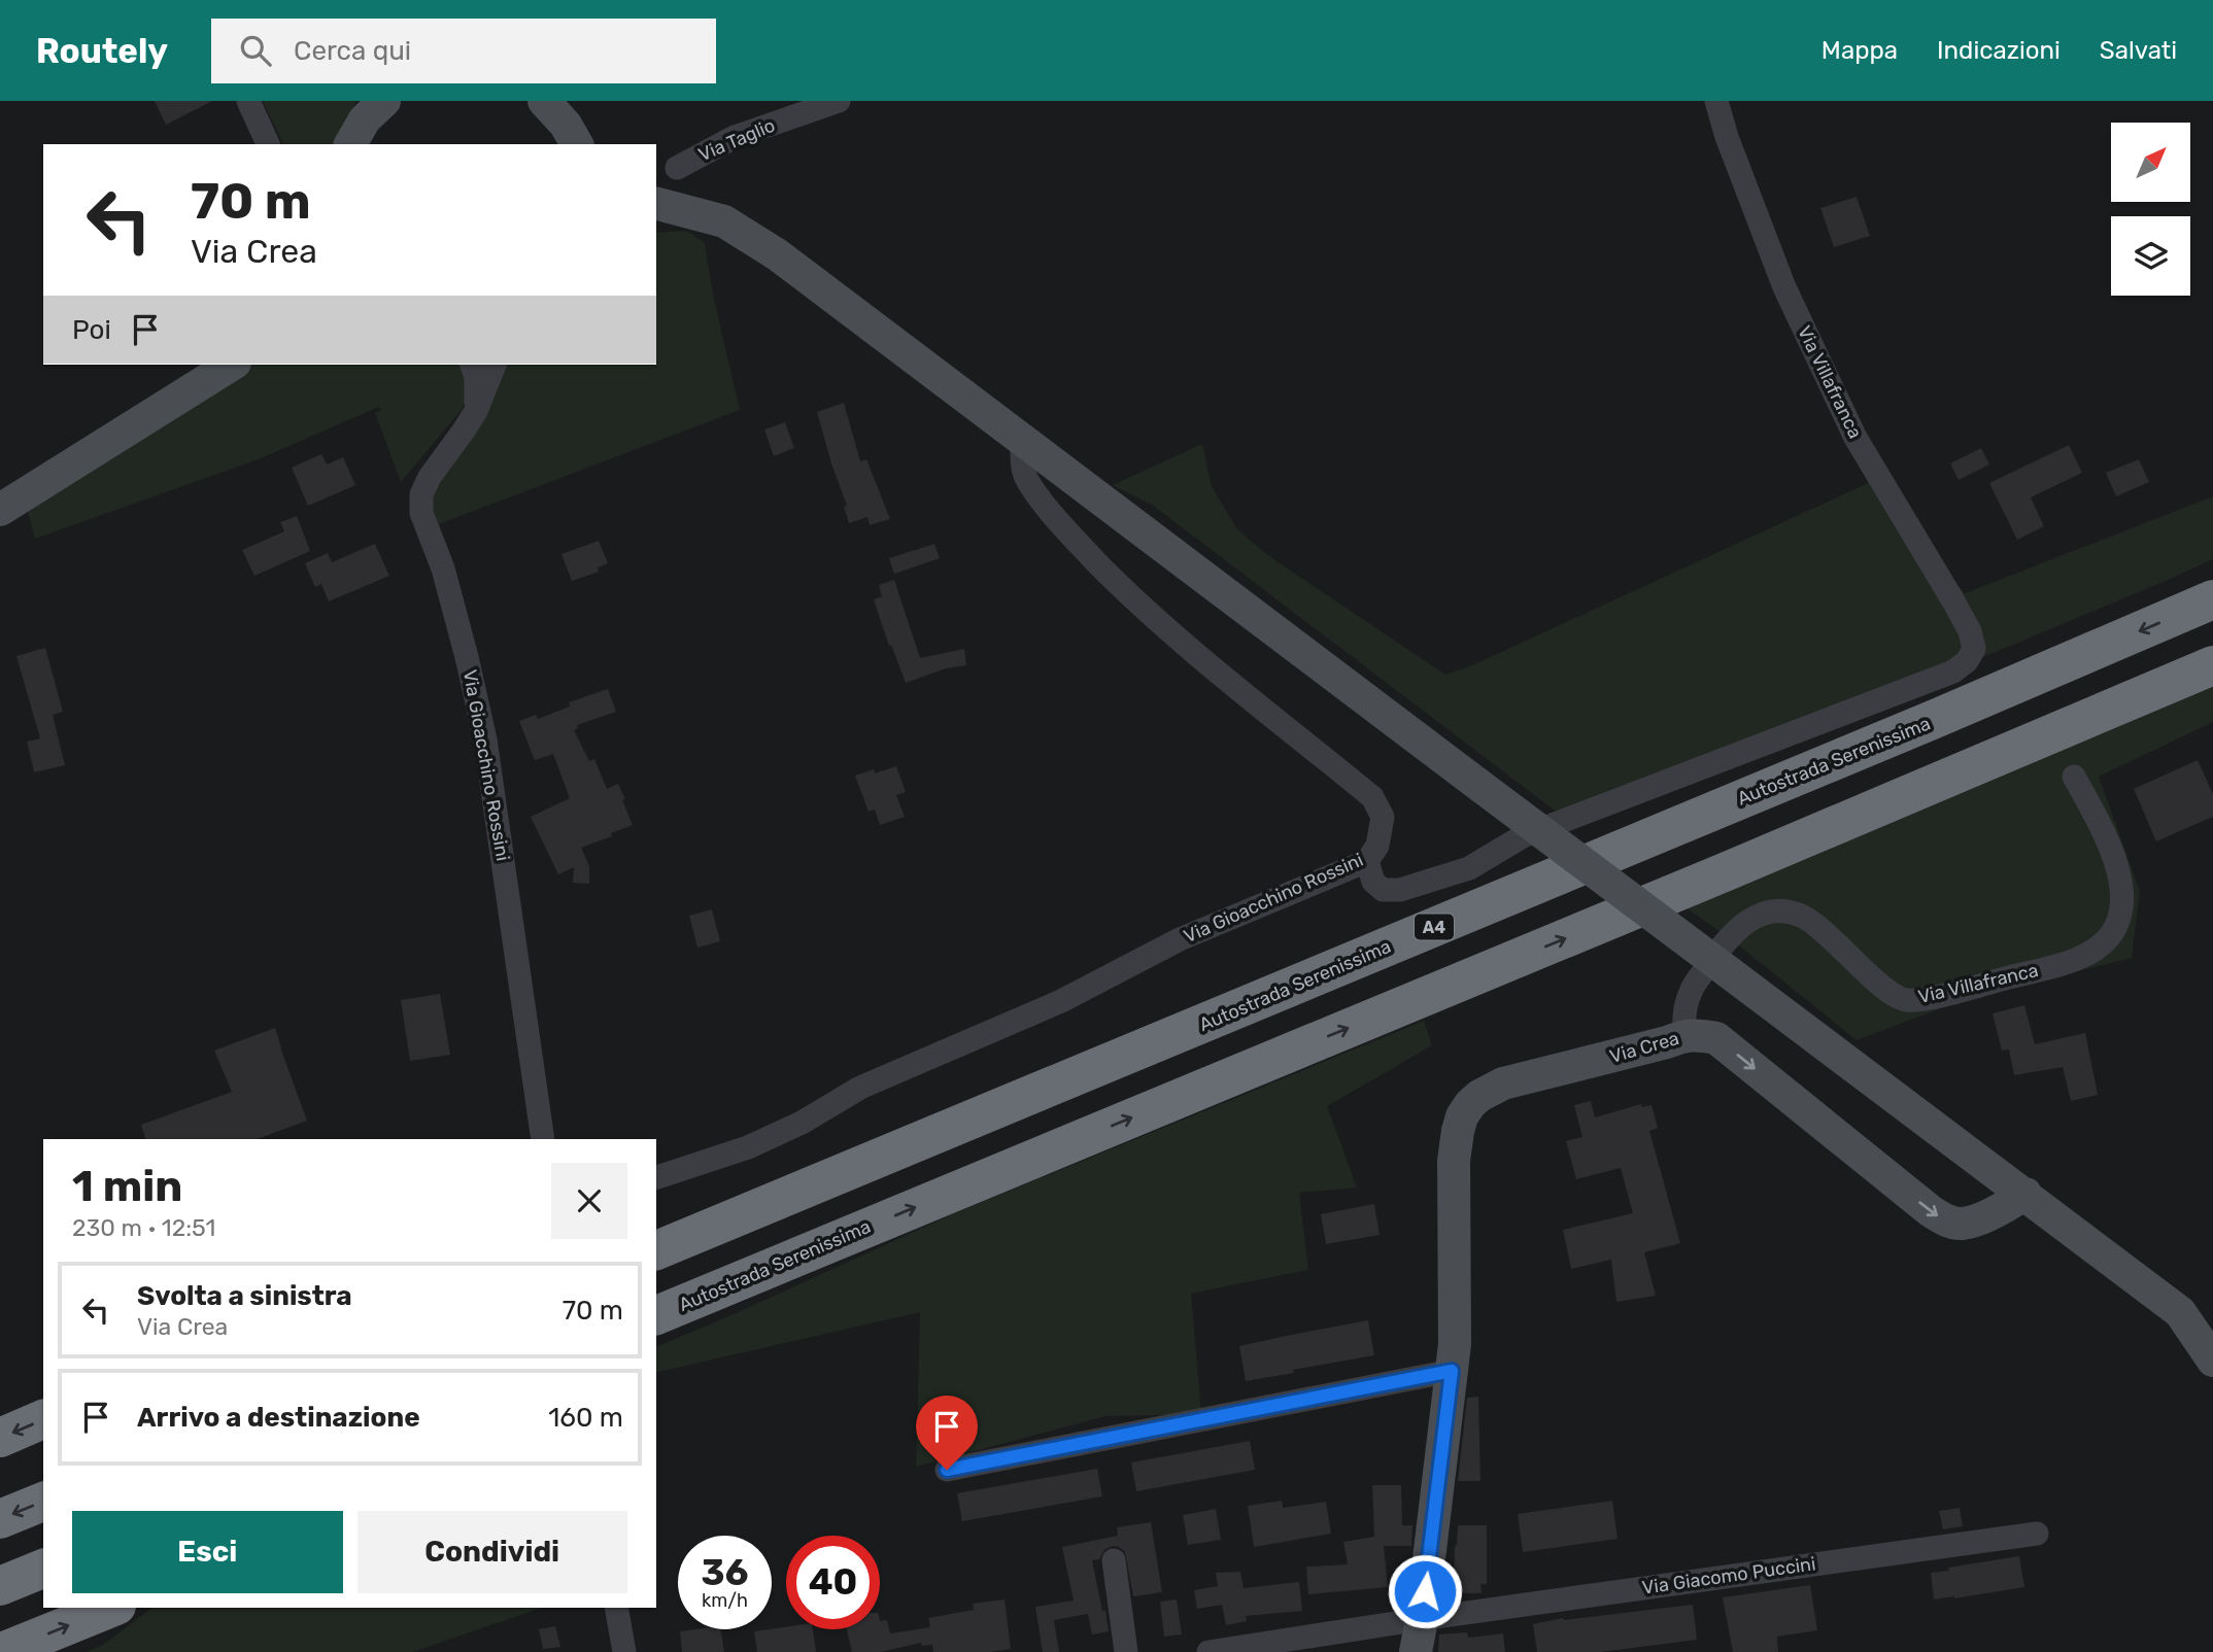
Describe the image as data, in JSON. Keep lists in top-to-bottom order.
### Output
{
  "streets": {
    "highway": ["Autostrada Serenissima", "A4"],
    "main road": ["Via Crea"],
    "street": [
      "Via Taglio",
      "Via Villafranca",
      "Via Gioacchino Rossini",
      "Via Giacomo Puccini"
    ]
  },
  "crossings": [
    ["Via Villafranca", "Via Gioacchino Rossini"],
    ["Via Villafranca", "Via Crea"],
    ["Via Crea", "Via Giacomo Puccini"]
  ],
  "north": "top right",
  "page": {
    "header": "Routely",
    "search": "Cerca qui",
    "nav": ["Mappa", "Indicazioni", "Salvati"],
    "turn": ["70 m", "Via Crea"],
    "then": "Poi",
    "heading": ["1 min", "230 m · 12:51"],
    "list": [
      {
        "name": "Svolta a sinistra",
        "note": "Via Crea",
        "value": "70 m"
      },
      {
        "name": "Arrivo a destinazione",
        "value": "160 m"
      }
    ],
    "buttons": ["Esci", "Condividi"],
    "speed": "36 km/h",
    "limit": "40"
  }
}
